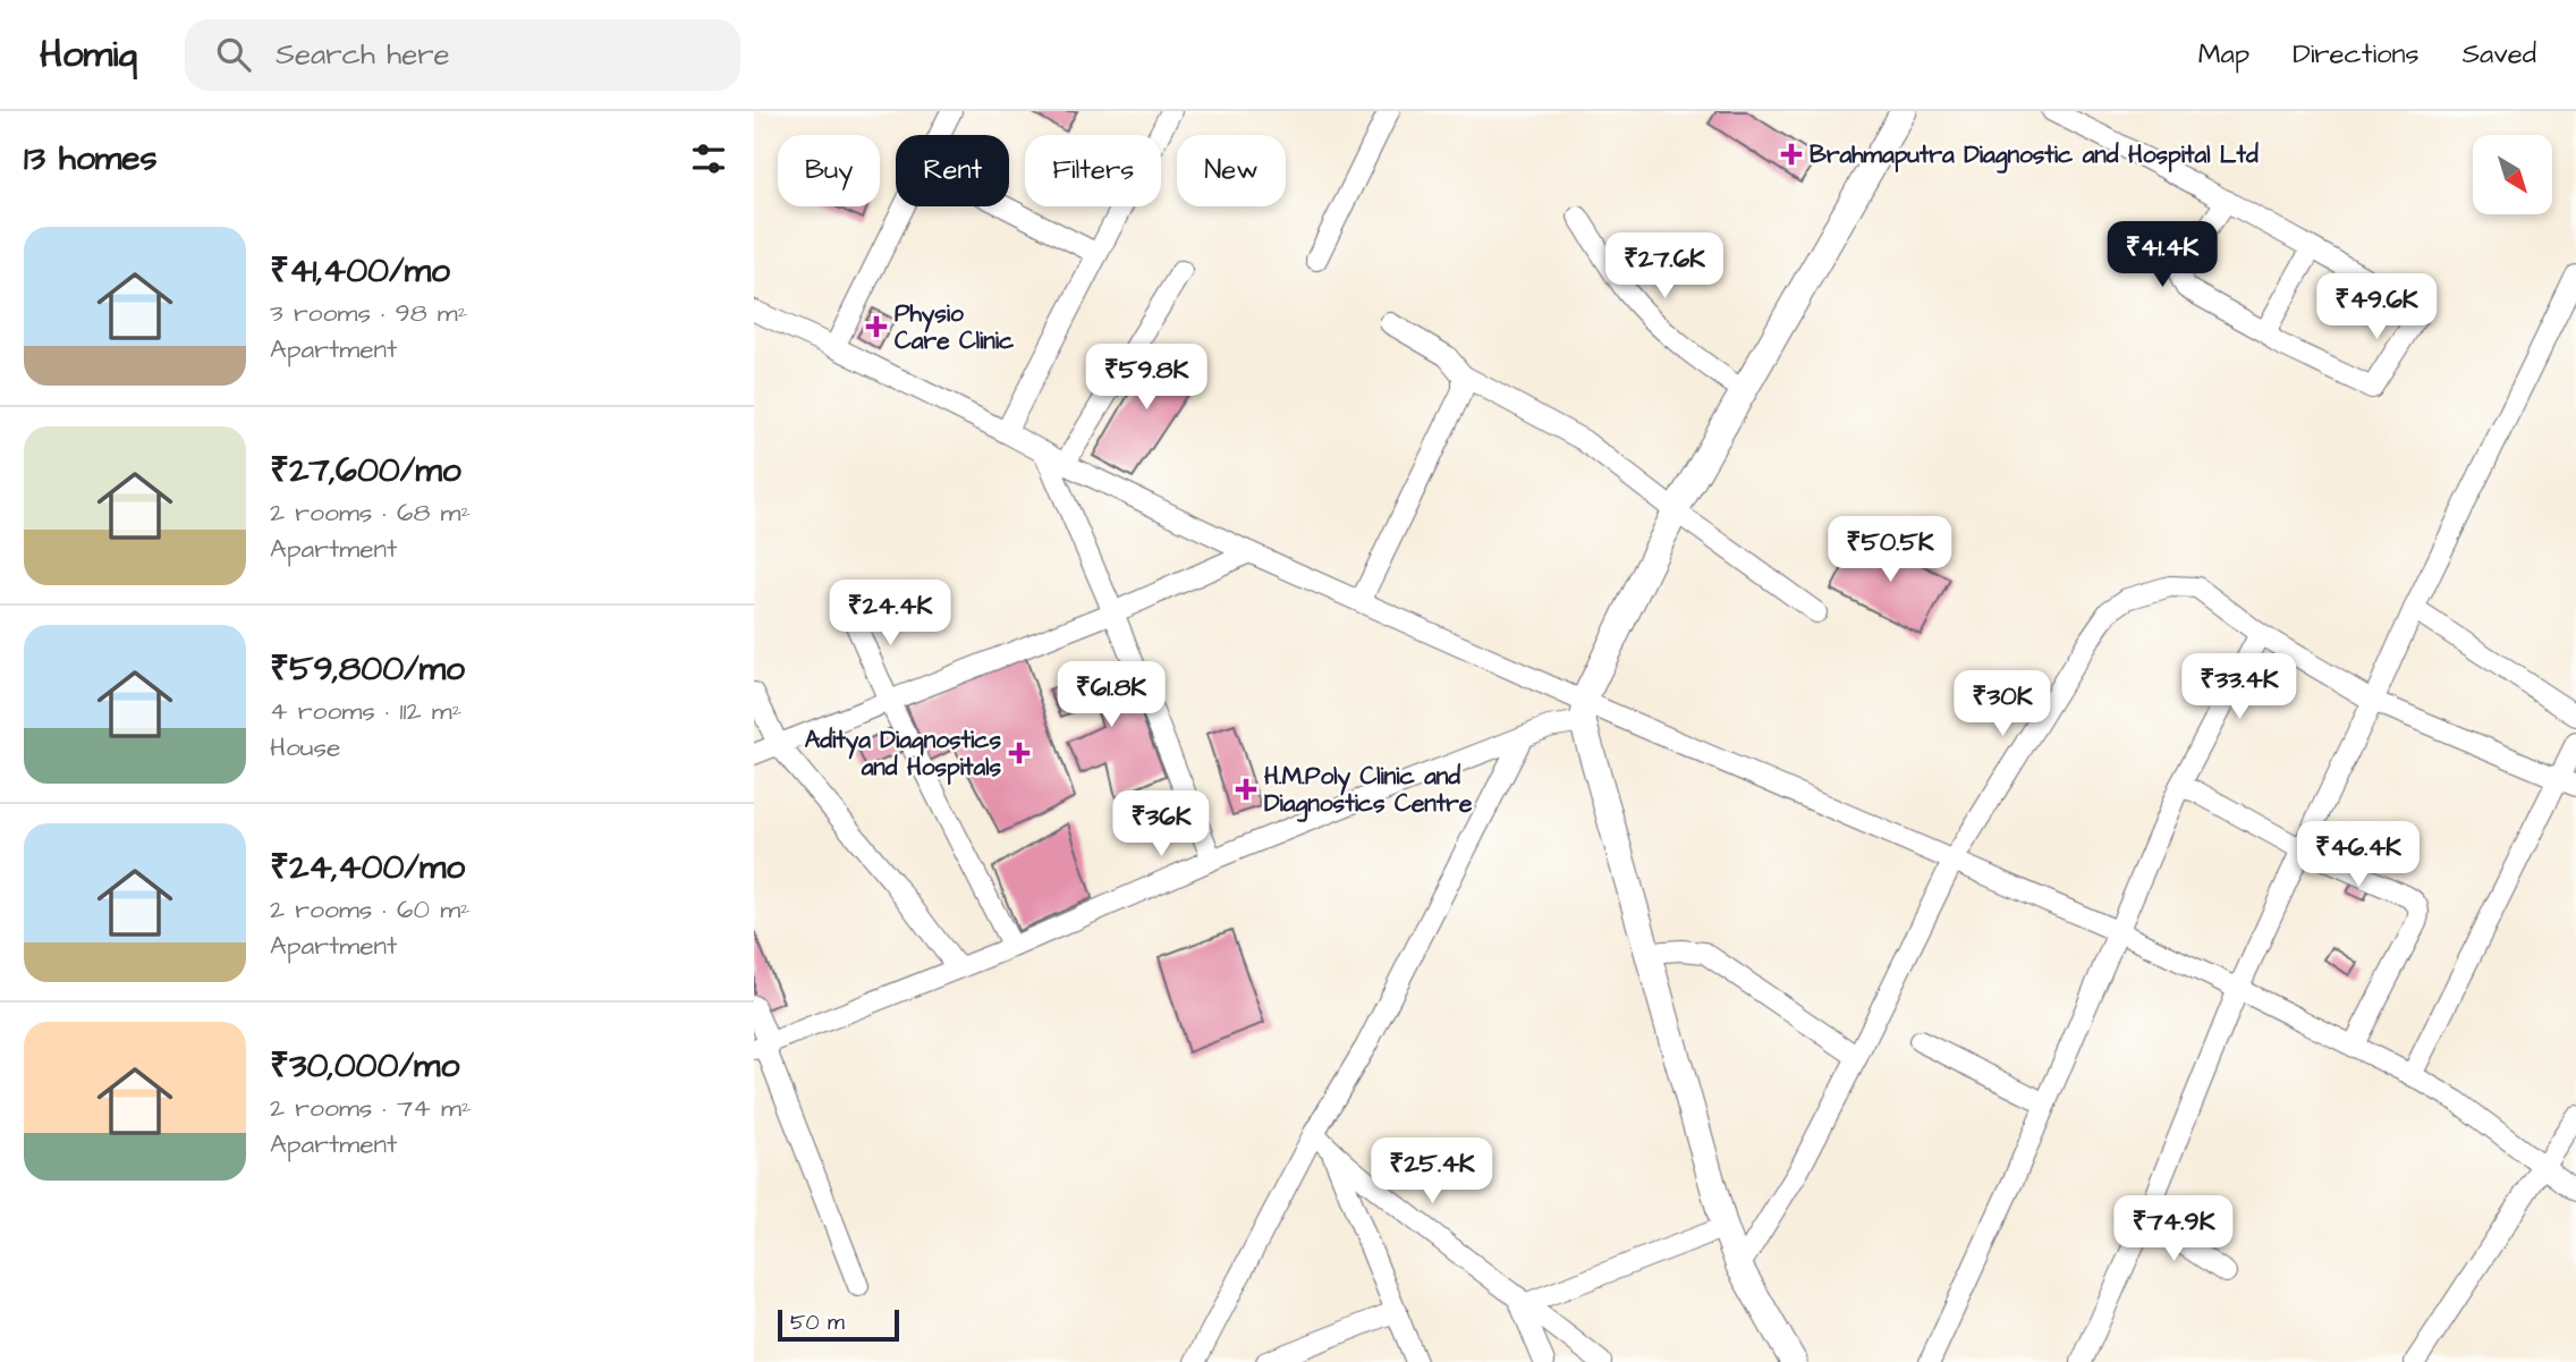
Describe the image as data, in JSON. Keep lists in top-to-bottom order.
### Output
{
  "places": {
    "health": [
      "Brahmaputra Diagnostic and Hospital Ltd",
      "Physio Care Clinic",
      "Aditya Diagnostics and Hospitals",
      "H.M.Poly Clinic and Diagnostics Centre"
    ]
  },
  "scale_bar": "50 m",
  "north": "bottom right",
  "page": {
    "header": "Homiq",
    "search": "Search here",
    "nav": ["Map", "Directions", "Saved"],
    "heading": "13 homes",
    "chip": [
      "Buy",
      "Rent",
      "Filters",
      "New"
    ],
    "list": [
      {
        "name": "₹41,400/mo",
        "note": "3 rooms · 98 m² · Apartment"
      },
      {
        "name": "₹27,600/mo",
        "note": "2 rooms · 68 m² · Apartment"
      },
      {
        "name": "₹59,800/mo",
        "note": "4 rooms · 112 m² · House"
      },
      {
        "name": "₹24,400/mo",
        "note": "2 rooms · 60 m² · Apartment"
      },
      {
        "name": "₹30,000/mo",
        "note": "2 rooms · 74 m² · Apartment"
      }
    ],
    "price": [
      "₹41.4K",
      "₹27.6K",
      "₹49.6K",
      "₹59.8K",
      "₹50.5K",
      "₹24.4K",
      "₹33.4K",
      "₹61.8K",
      "₹30K",
      "₹36K",
      "₹46.4K",
      "₹25.4K",
      "₹74.9K"
    ],
    "scale": "50 m"
  }
}
